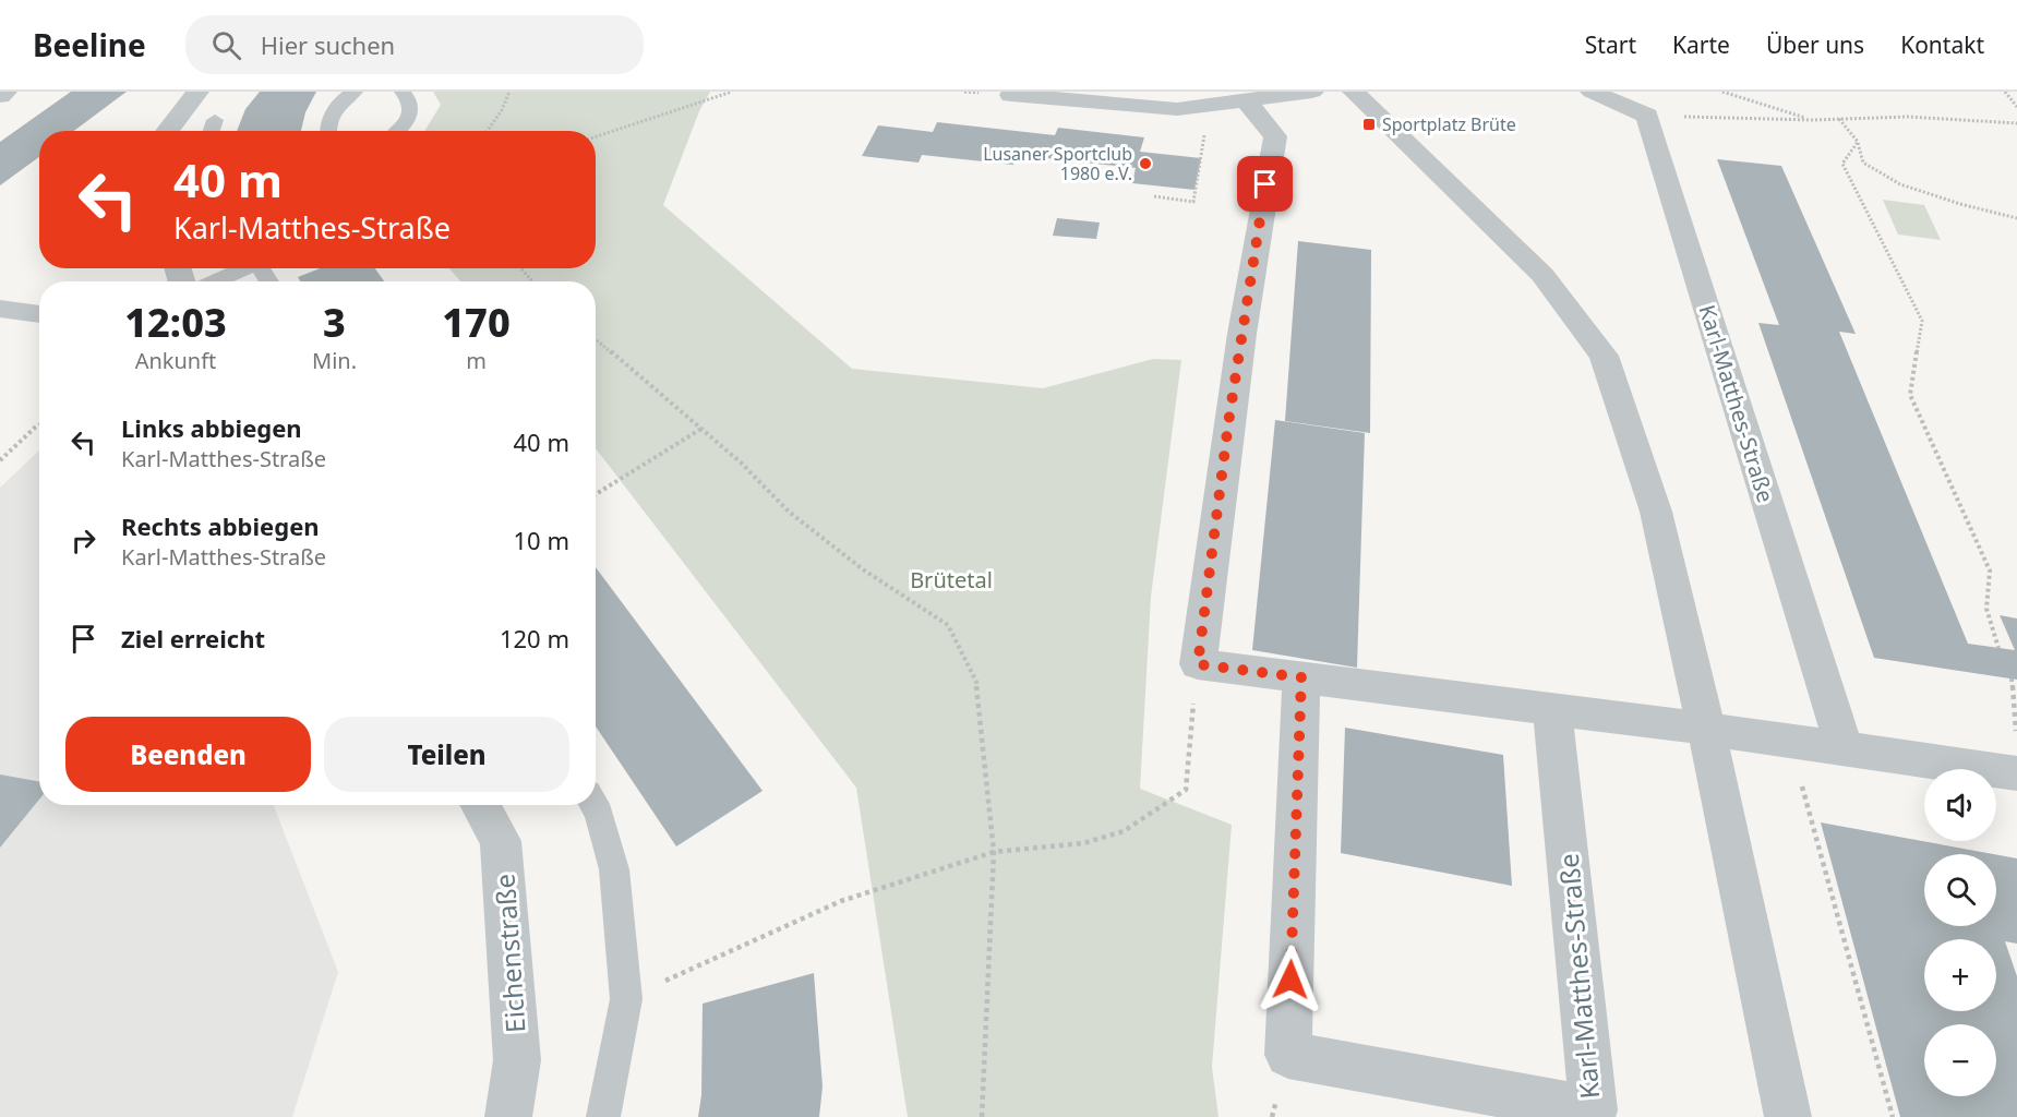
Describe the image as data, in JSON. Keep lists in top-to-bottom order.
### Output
{
  "streets": {
    "street": ["Karl-Matthes-Straße", "Eichenstraße"]
  },
  "parks": ["Brütetal"],
  "places": {
    "transit": ["Sportplatz Brüte"],
    "other": ["Lusaner Sportclub 1980 e.V."]
  },
  "page": {
    "header": "Beeline",
    "search": "Hier suchen",
    "nav": [
      "Start",
      "Karte",
      "Über uns",
      "Kontakt"
    ],
    "turn": ["40 m", "Karl-Matthes-Straße"],
    "eta": [
      "12:03",
      "Ankunft",
      "3",
      "Min.",
      "170",
      "m"
    ],
    "list": [
      {
        "name": "Links abbiegen",
        "note": "Karl-Matthes-Straße",
        "value": "40 m"
      },
      {
        "name": "Rechts abbiegen",
        "note": "Karl-Matthes-Straße",
        "value": "10 m"
      },
      {
        "name": "Ziel erreicht",
        "value": "120 m"
      }
    ],
    "buttons": ["Beenden", "Teilen"],
    "map_buttons": ["+", "−"]
  }
}
